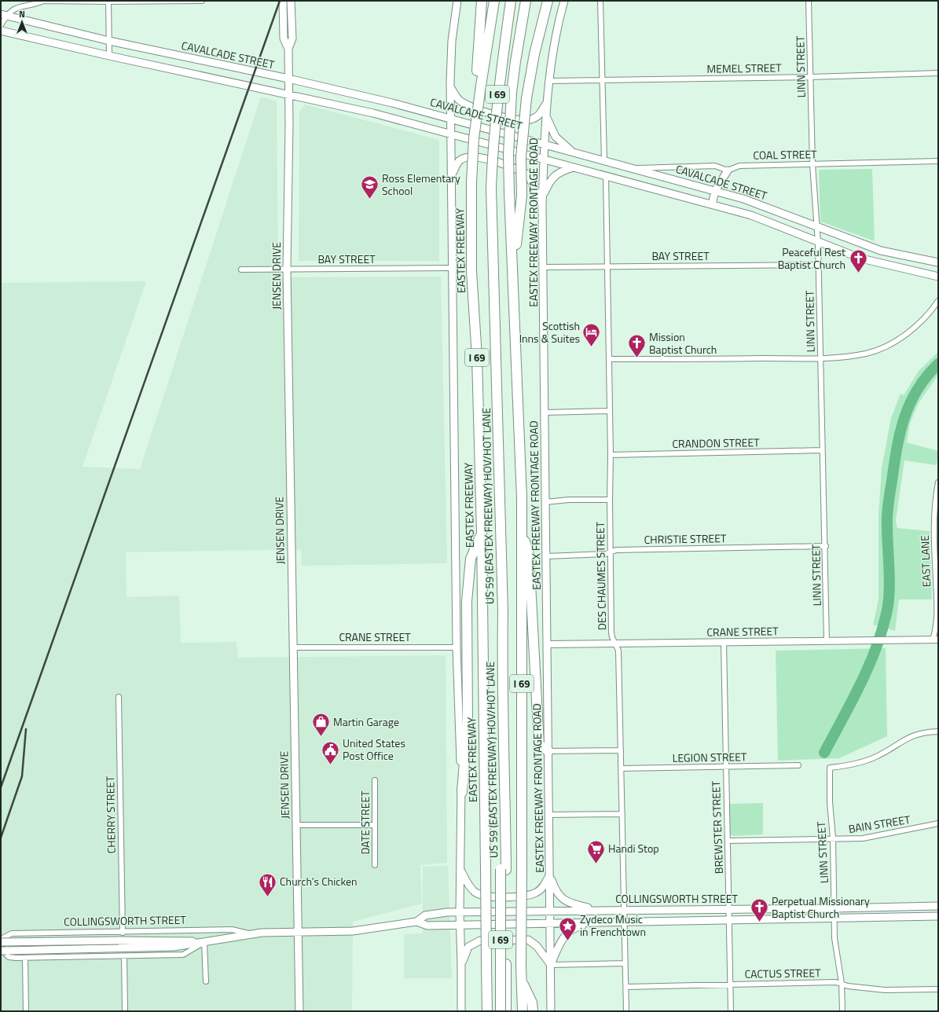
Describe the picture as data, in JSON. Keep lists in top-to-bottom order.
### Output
{
  "streets": {
    "highway": ["I 69", "EASTEX FREEWAY", "US 59 (EASTEX FREEWAY) HOV/HOT LANE"],
    "main road": [
      "CAVALCADE STREET",
      "EASTEX FREEWAY FRONTAGE ROAD",
      "JENSEN DRIVE",
      "COLLINGSWORTH STREET"
    ],
    "street": [
      "LINN STREET",
      "MEMEL STREET",
      "COAL STREET",
      "BAY STREET",
      "CRANDON STREET",
      "CHRISTIE STREET",
      "EAST LANE",
      "DES CHAUMES STREET",
      "CRANE STREET",
      "LEGION STREET",
      "CHERRY STREET",
      "DATE STREET",
      "BAIN STREET",
      "BREWSTER STREET",
      "CACTUS STREET"
    ]
  },
  "crossings": [
    ["CAVALCADE STREET", "LINN STREET"],
    ["CAVALCADE STREET", "EASTEX FREEWAY FRONTAGE ROAD"],
    ["CAVALCADE STREET", "JENSEN DRIVE"],
    ["CAVALCADE STREET", "DES CHAUMES STREET"],
    ["LINN STREET", "MEMEL STREET"],
    ["LINN STREET", "COAL STREET"],
    ["LINN STREET", "BAY STREET"],
    ["LINN STREET", "CRANDON STREET"],
    ["LINN STREET", "CHRISTIE STREET"],
    ["LINN STREET", "CRANE STREET"],
    ["LINN STREET", "BAIN STREET"],
    ["LINN STREET", "COLLINGSWORTH STREET"],
    ["LINN STREET", "CACTUS STREET"],
    ["MEMEL STREET", "EASTEX FREEWAY FRONTAGE ROAD"],
    ["I 69", "US 59 (EASTEX FREEWAY) HOV/HOT LANE"],
    ["EASTEX FREEWAY FRONTAGE ROAD", "BAY STREET"],
    ["EASTEX FREEWAY FRONTAGE ROAD", "CHRISTIE STREET"],
    ["EASTEX FREEWAY FRONTAGE ROAD", "CRANE STREET"],
    ["EASTEX FREEWAY FRONTAGE ROAD", "COLLINGSWORTH STREET"],
    ["BAY STREET", "JENSEN DRIVE"],
    ["BAY STREET", "DES CHAUMES STREET"],
    ["JENSEN DRIVE", "CRANE STREET"],
    ["JENSEN DRIVE", "COLLINGSWORTH STREET"],
    ["CRANDON STREET", "DES CHAUMES STREET"],
    ["CHRISTIE STREET", "DES CHAUMES STREET"],
    ["EAST LANE", "CRANE STREET"],
    ["DES CHAUMES STREET", "CRANE STREET"],
    ["DES CHAUMES STREET", "LEGION STREET"],
    ["DES CHAUMES STREET", "COLLINGSWORTH STREET"],
    ["DES CHAUMES STREET", "CACTUS STREET"],
    ["CRANE STREET", "BREWSTER STREET"],
    ["LEGION STREET", "BREWSTER STREET"],
    ["CHERRY STREET", "COLLINGSWORTH STREET"],
    ["BAIN STREET", "BREWSTER STREET"],
    ["BREWSTER STREET", "COLLINGSWORTH STREET"],
    ["BREWSTER STREET", "CACTUS STREET"]
  ],
  "places": {
    "school or university": ["Ross Elementary School"],
    "church": ["Peaceful Rest Baptist Church", "Mission Baptist Church", "Perpetual Missionary Baptist Church"],
    "hotel": ["Scottish Inns & Suites"],
    "shop": ["Martin Garage"],
    "public building": ["United States Post Office"],
    "supermarket": ["Handi Stop"],
    "restaurant": ["Church's Chicken"],
    "place": ["Zydeco Music in Frenchtown"]
  },
  "north": "top"
}
